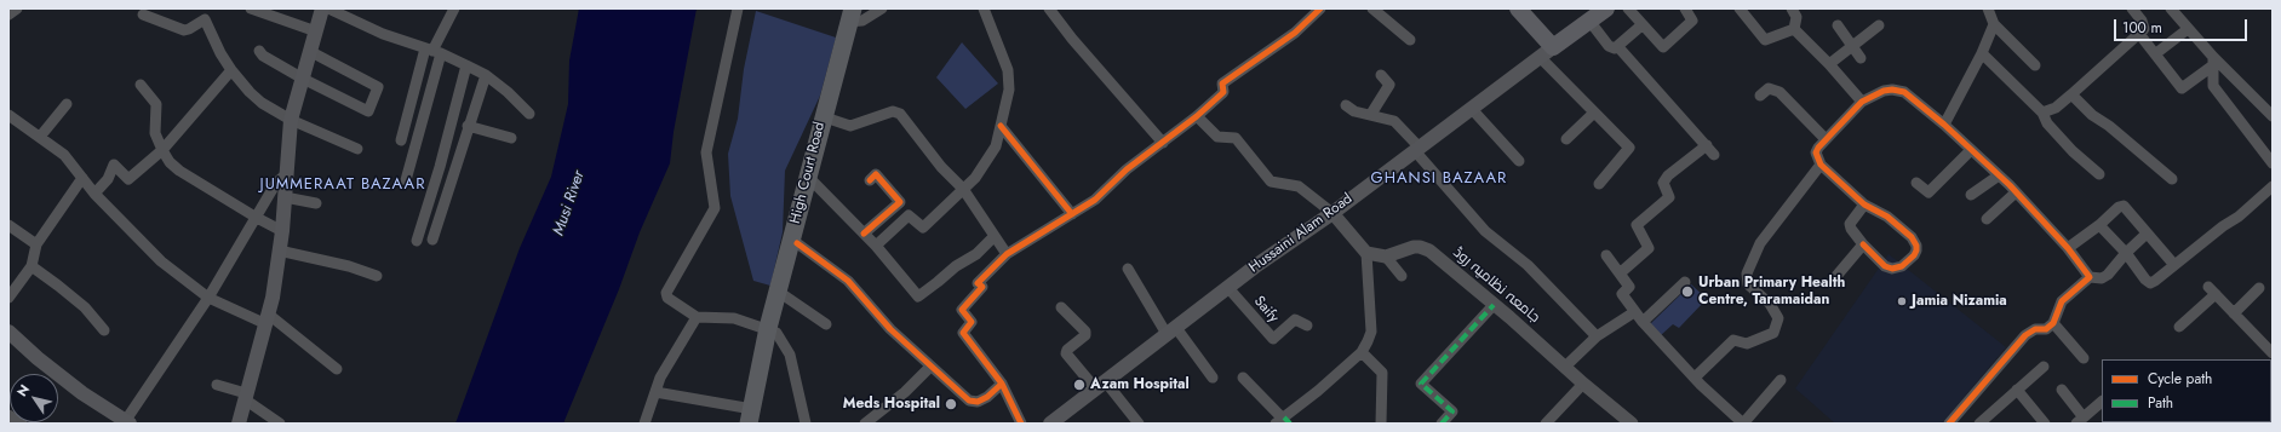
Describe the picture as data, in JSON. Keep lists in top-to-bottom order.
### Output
{
  "streets": {
    "highway": ["High Court Road"],
    "main road": ["Hussaini Alam Road"],
    "street": ["جامعہ نظامیہ روڈ", "Saify"]
  },
  "crossings": [
    ["Hussaini Alam Road", "Saify"]
  ],
  "districts": ["GHANSI BAZAAR", "JUMMERAAT BAZAAR"],
  "water": ["Musi River"],
  "places": [
    "Urban Primary Health Centre, Taramaidan",
    "Jamia Nizamia",
    "Azam Hospital",
    "Meds Hospital"
  ],
  "legend": ["Cycle path", "Path"],
  "scale_bar": "100 m",
  "north": "top left"
}
